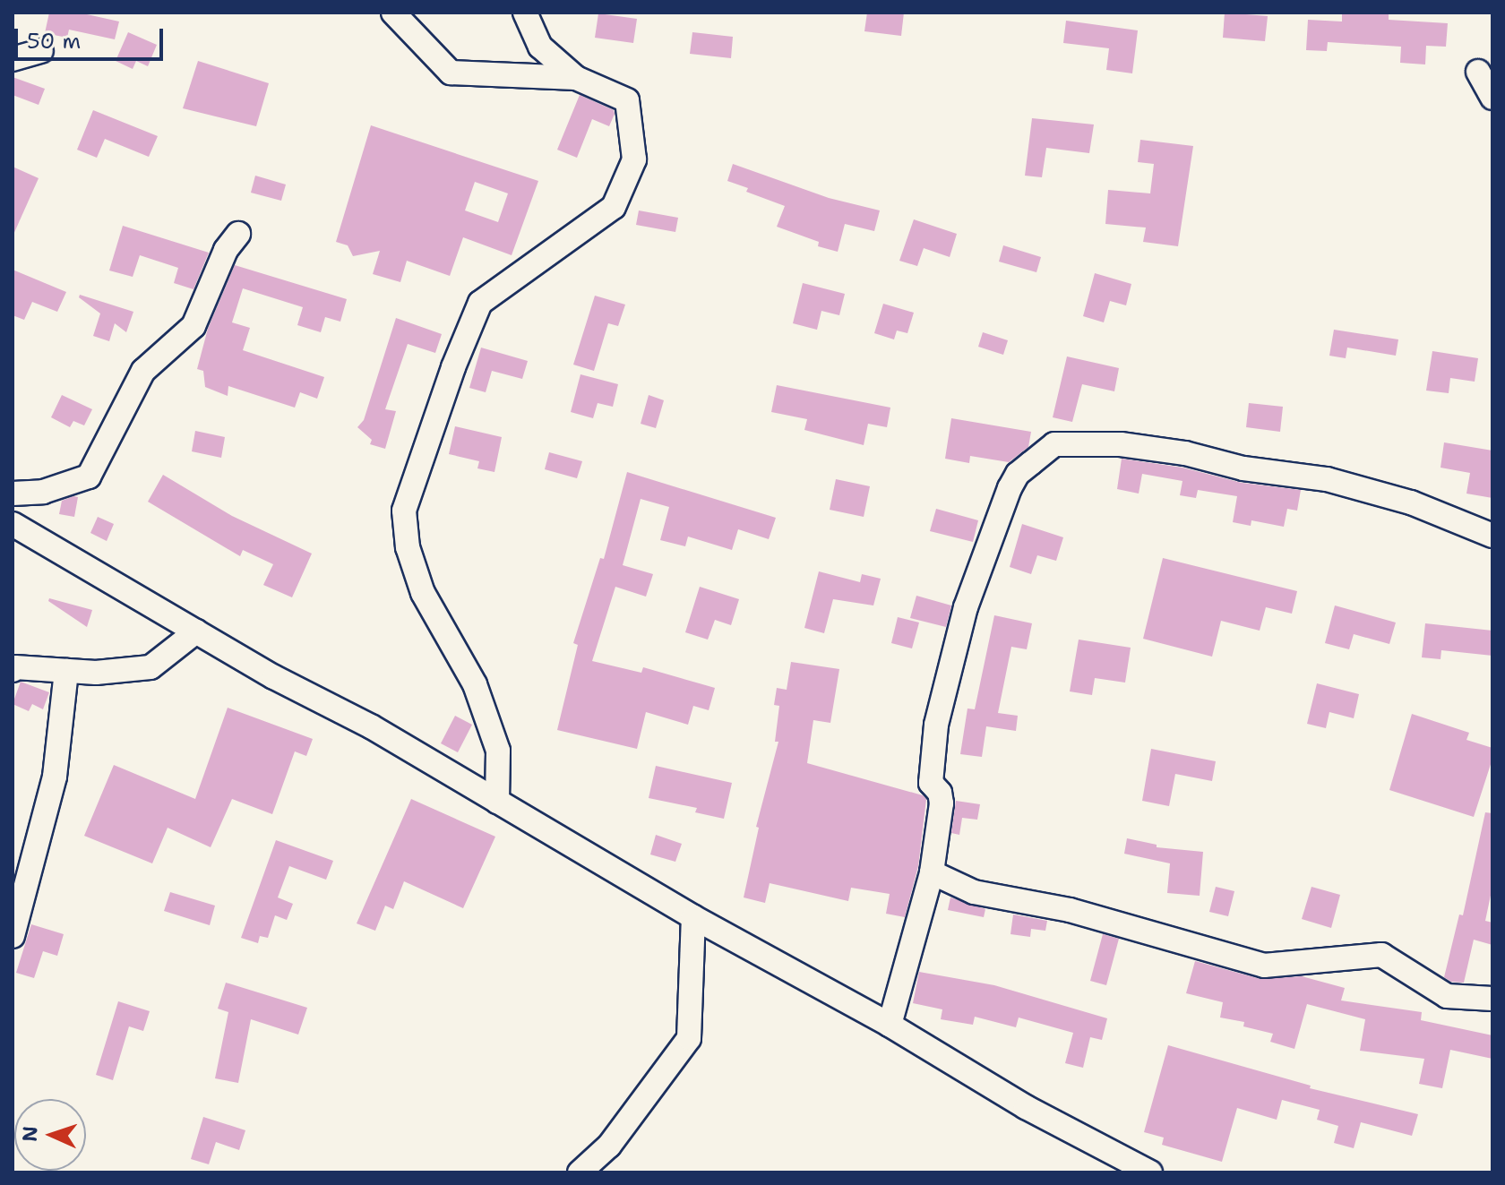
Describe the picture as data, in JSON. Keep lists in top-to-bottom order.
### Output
{
  "scale_bar": "50 m",
  "north": "left"
}
